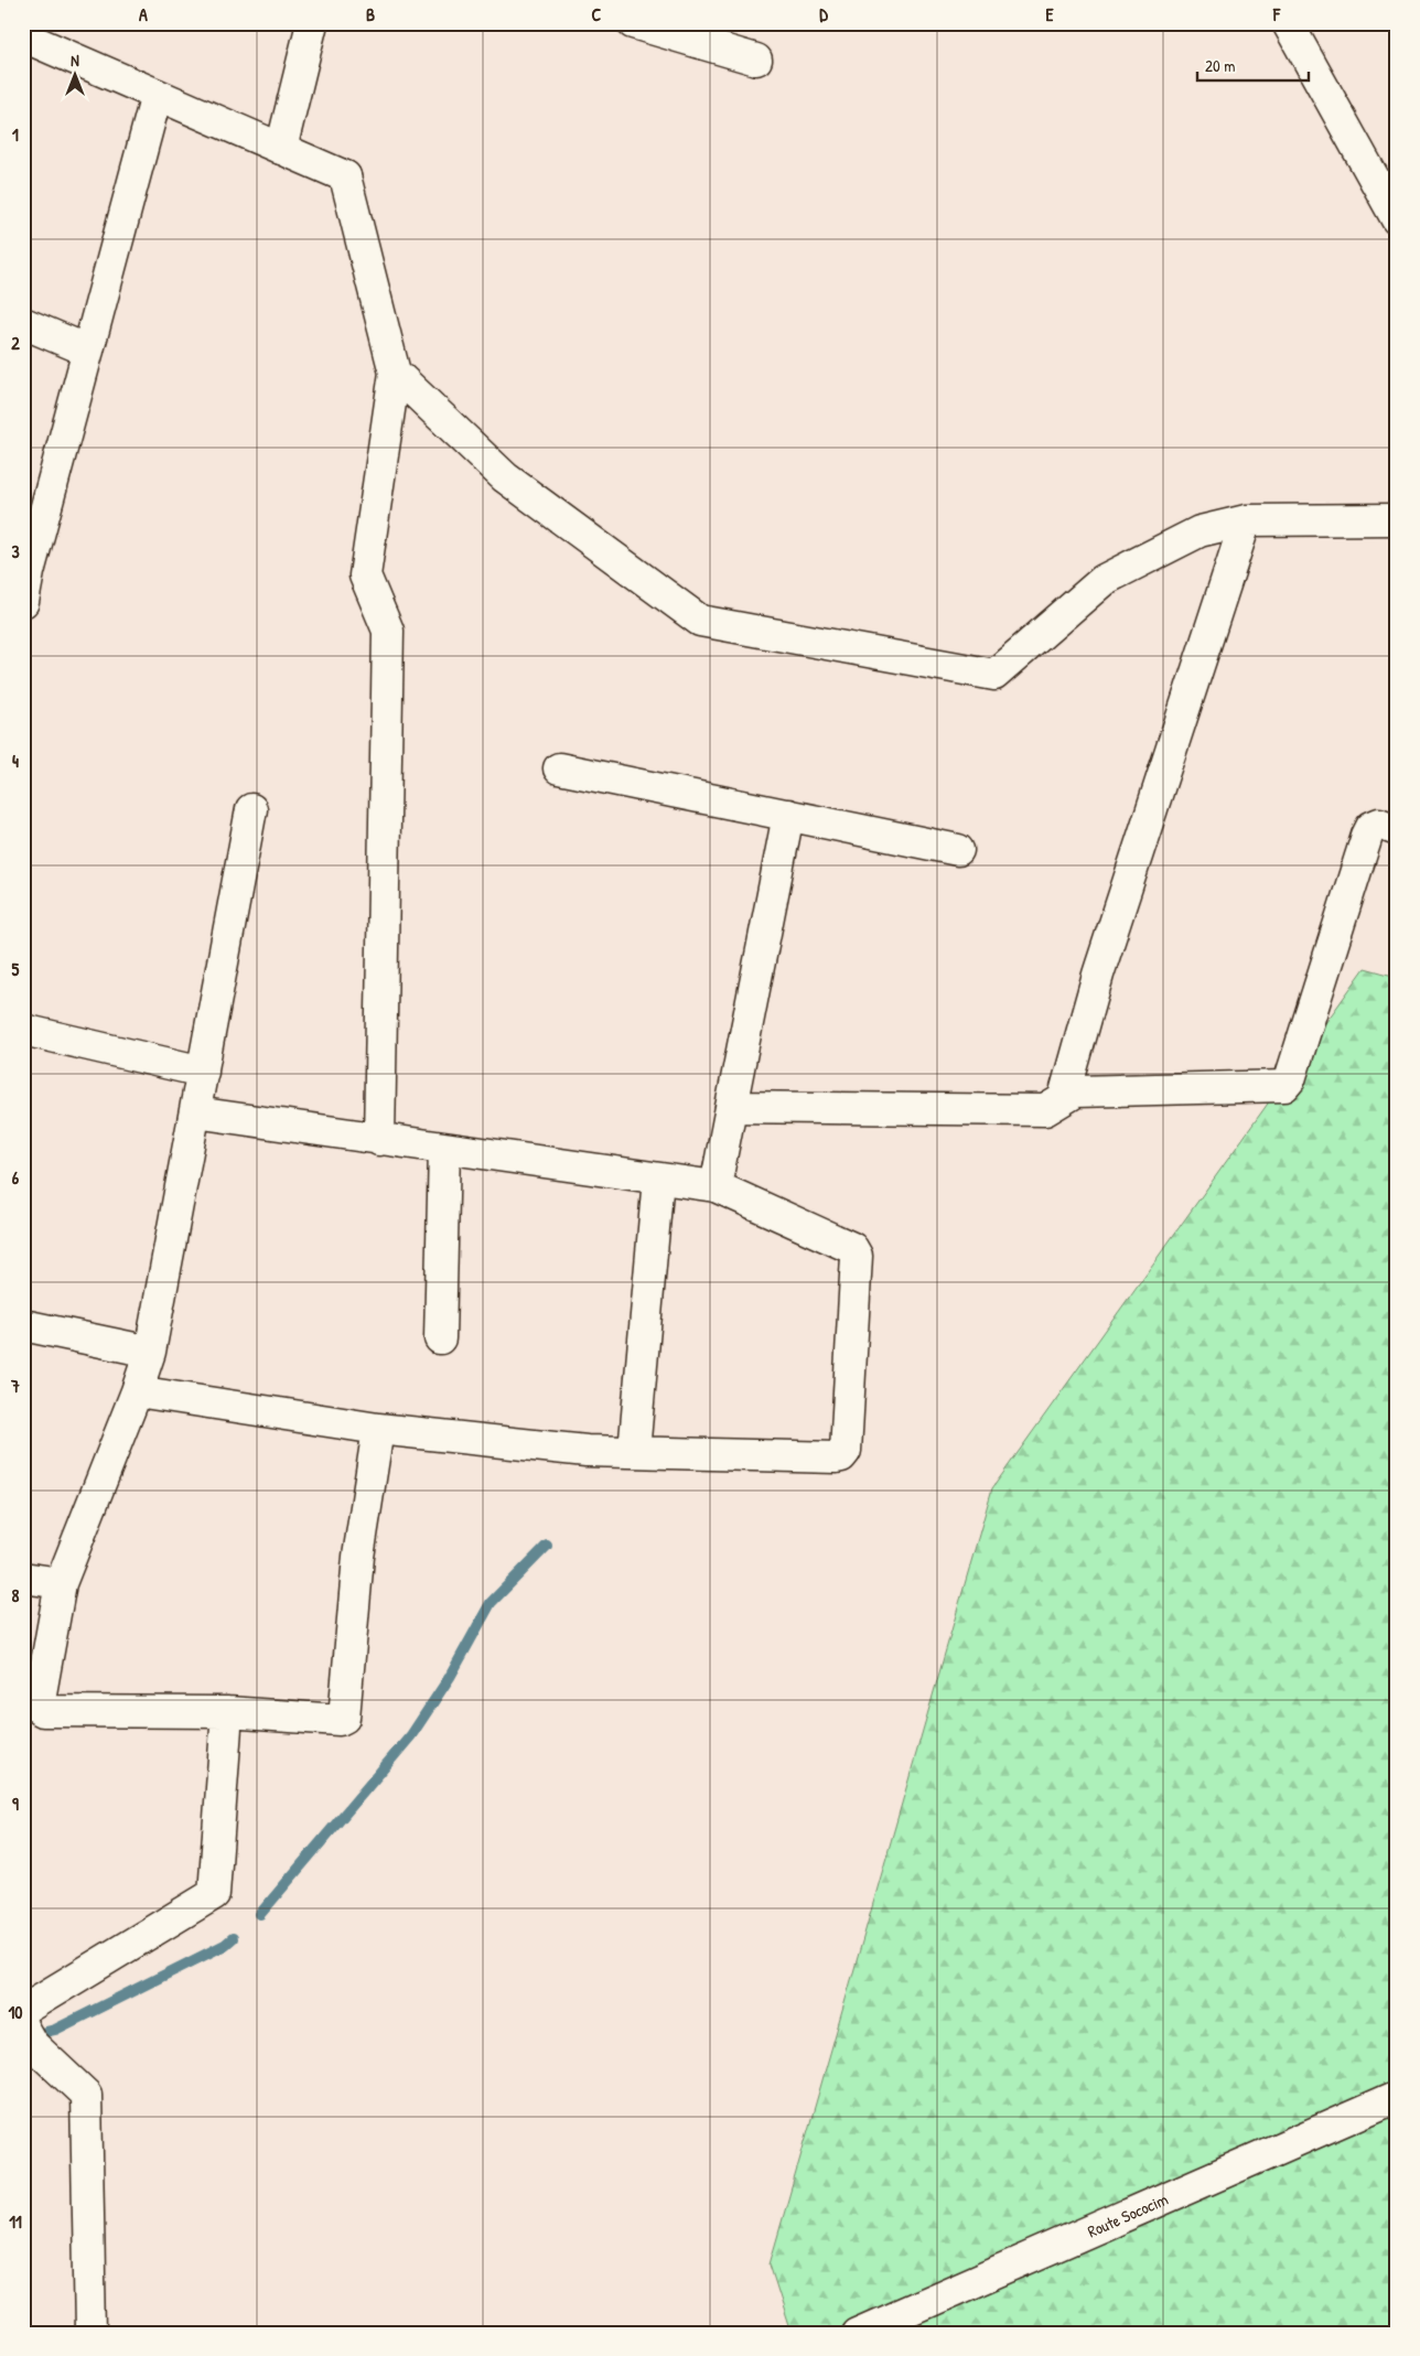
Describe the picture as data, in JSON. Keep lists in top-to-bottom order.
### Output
{
  "streets": {
    "street": ["Route Sococim"]
  },
  "scale_bar": "20 m",
  "north": "top",
  "grid": {
    "columns": [
      "A",
      "B",
      "C",
      "D",
      "E",
      "F"
    ],
    "rows": [
      "1",
      "2",
      "3",
      "4",
      "5",
      "6",
      "7",
      "8",
      "9",
      "10",
      "11"
    ]
  }
}
